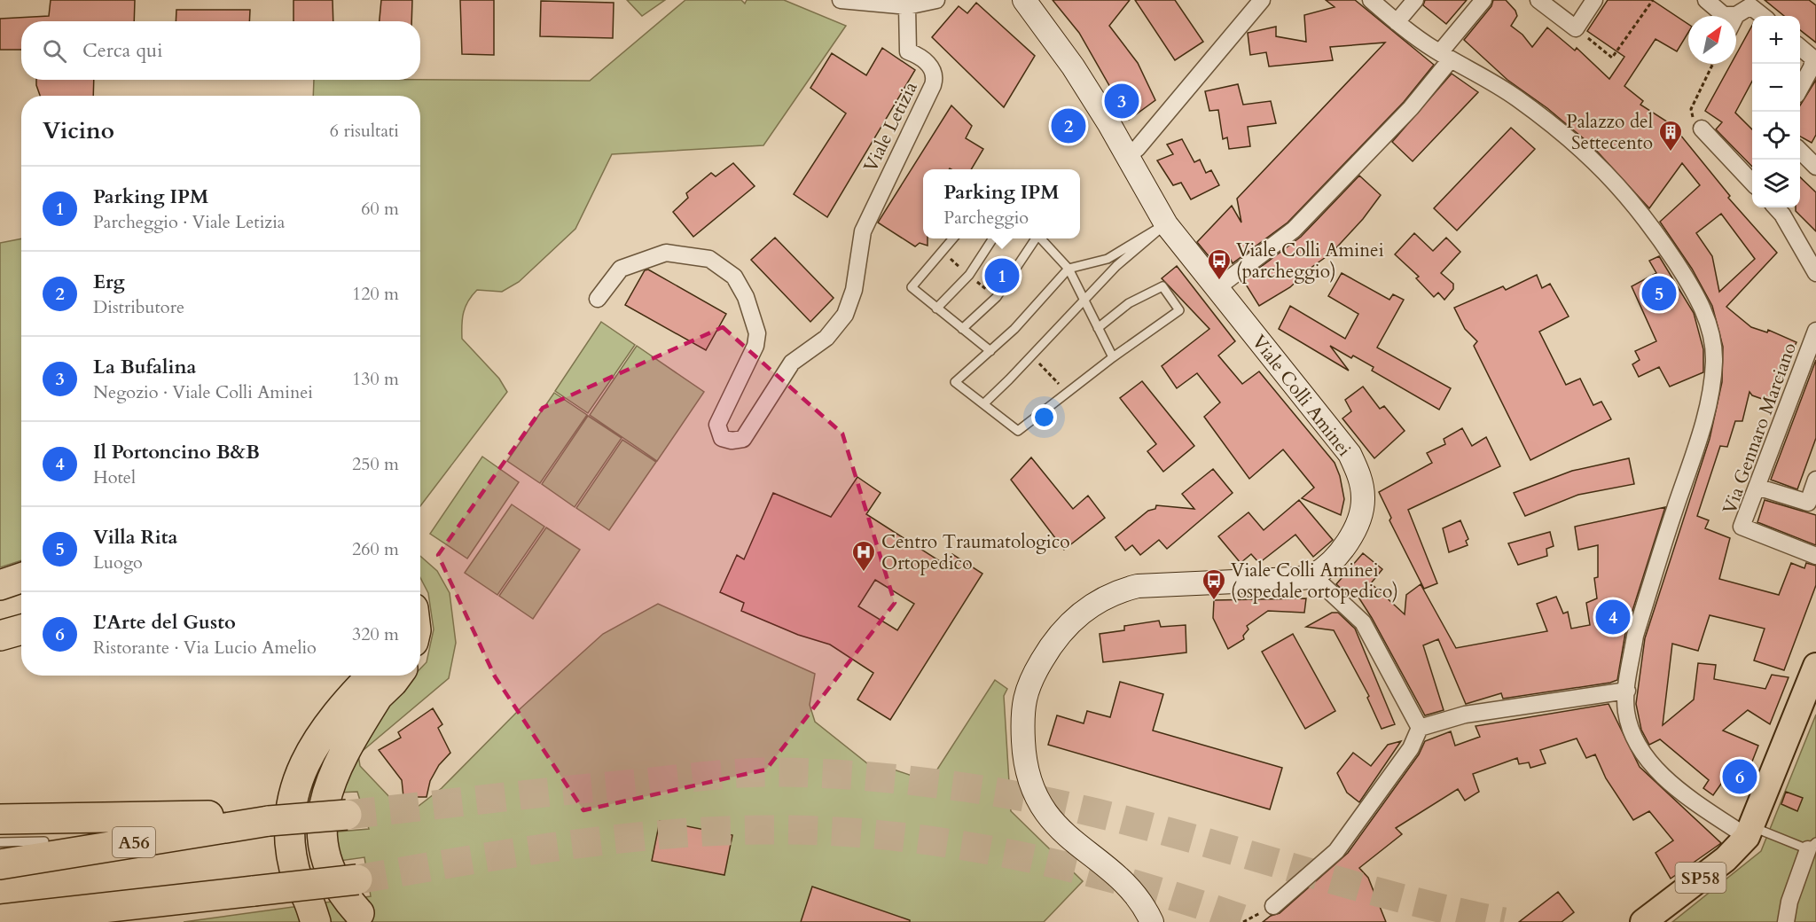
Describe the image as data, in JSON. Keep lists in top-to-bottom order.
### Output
{
  "streets": {
    "highway": ["A56"],
    "main road": ["Viale Colli Aminei", "SP58"],
    "street": ["Viale Letizia", "Via Gennaro Marciano"]
  },
  "places": {
    "building": ["Palazzo del Settecento"],
    "bus stop": ["Viale Colli Aminei (parcheggio)", "Viale Colli Aminei (ospedale ortopedico)"],
    "hospital": ["Centro Traumatologico Ortopedico"]
  },
  "north": "top right",
  "page": {
    "map_buttons": ["+", "−"],
    "search": "Cerca qui",
    "pins": [
      "3",
      "2",
      "1",
      "5",
      "4",
      "6"
    ],
    "heading": ["Vicino", "6 risultati"],
    "list": [
      {
        "mark": "1",
        "name": "Parking IPM",
        "note": "Parcheggio · Viale Letizia",
        "value": "60 m"
      },
      {
        "mark": "2",
        "name": "Erg",
        "note": "Distributore",
        "value": "120 m"
      },
      {
        "mark": "3",
        "name": "La Bufalina",
        "note": "Negozio · Viale Colli Aminei",
        "value": "130 m"
      },
      {
        "mark": "4",
        "name": "Il Portoncino B&B",
        "note": "Hotel",
        "value": "250 m"
      },
      {
        "mark": "5",
        "name": "Villa Rita",
        "note": "Luogo",
        "value": "260 m"
      },
      {
        "mark": "6",
        "name": "L'Arte del Gusto",
        "note": "Ristorante · Via Lucio Amelio",
        "value": "320 m"
      }
    ],
    "popup": ["Parking IPM", "Parcheggio"]
  }
}
